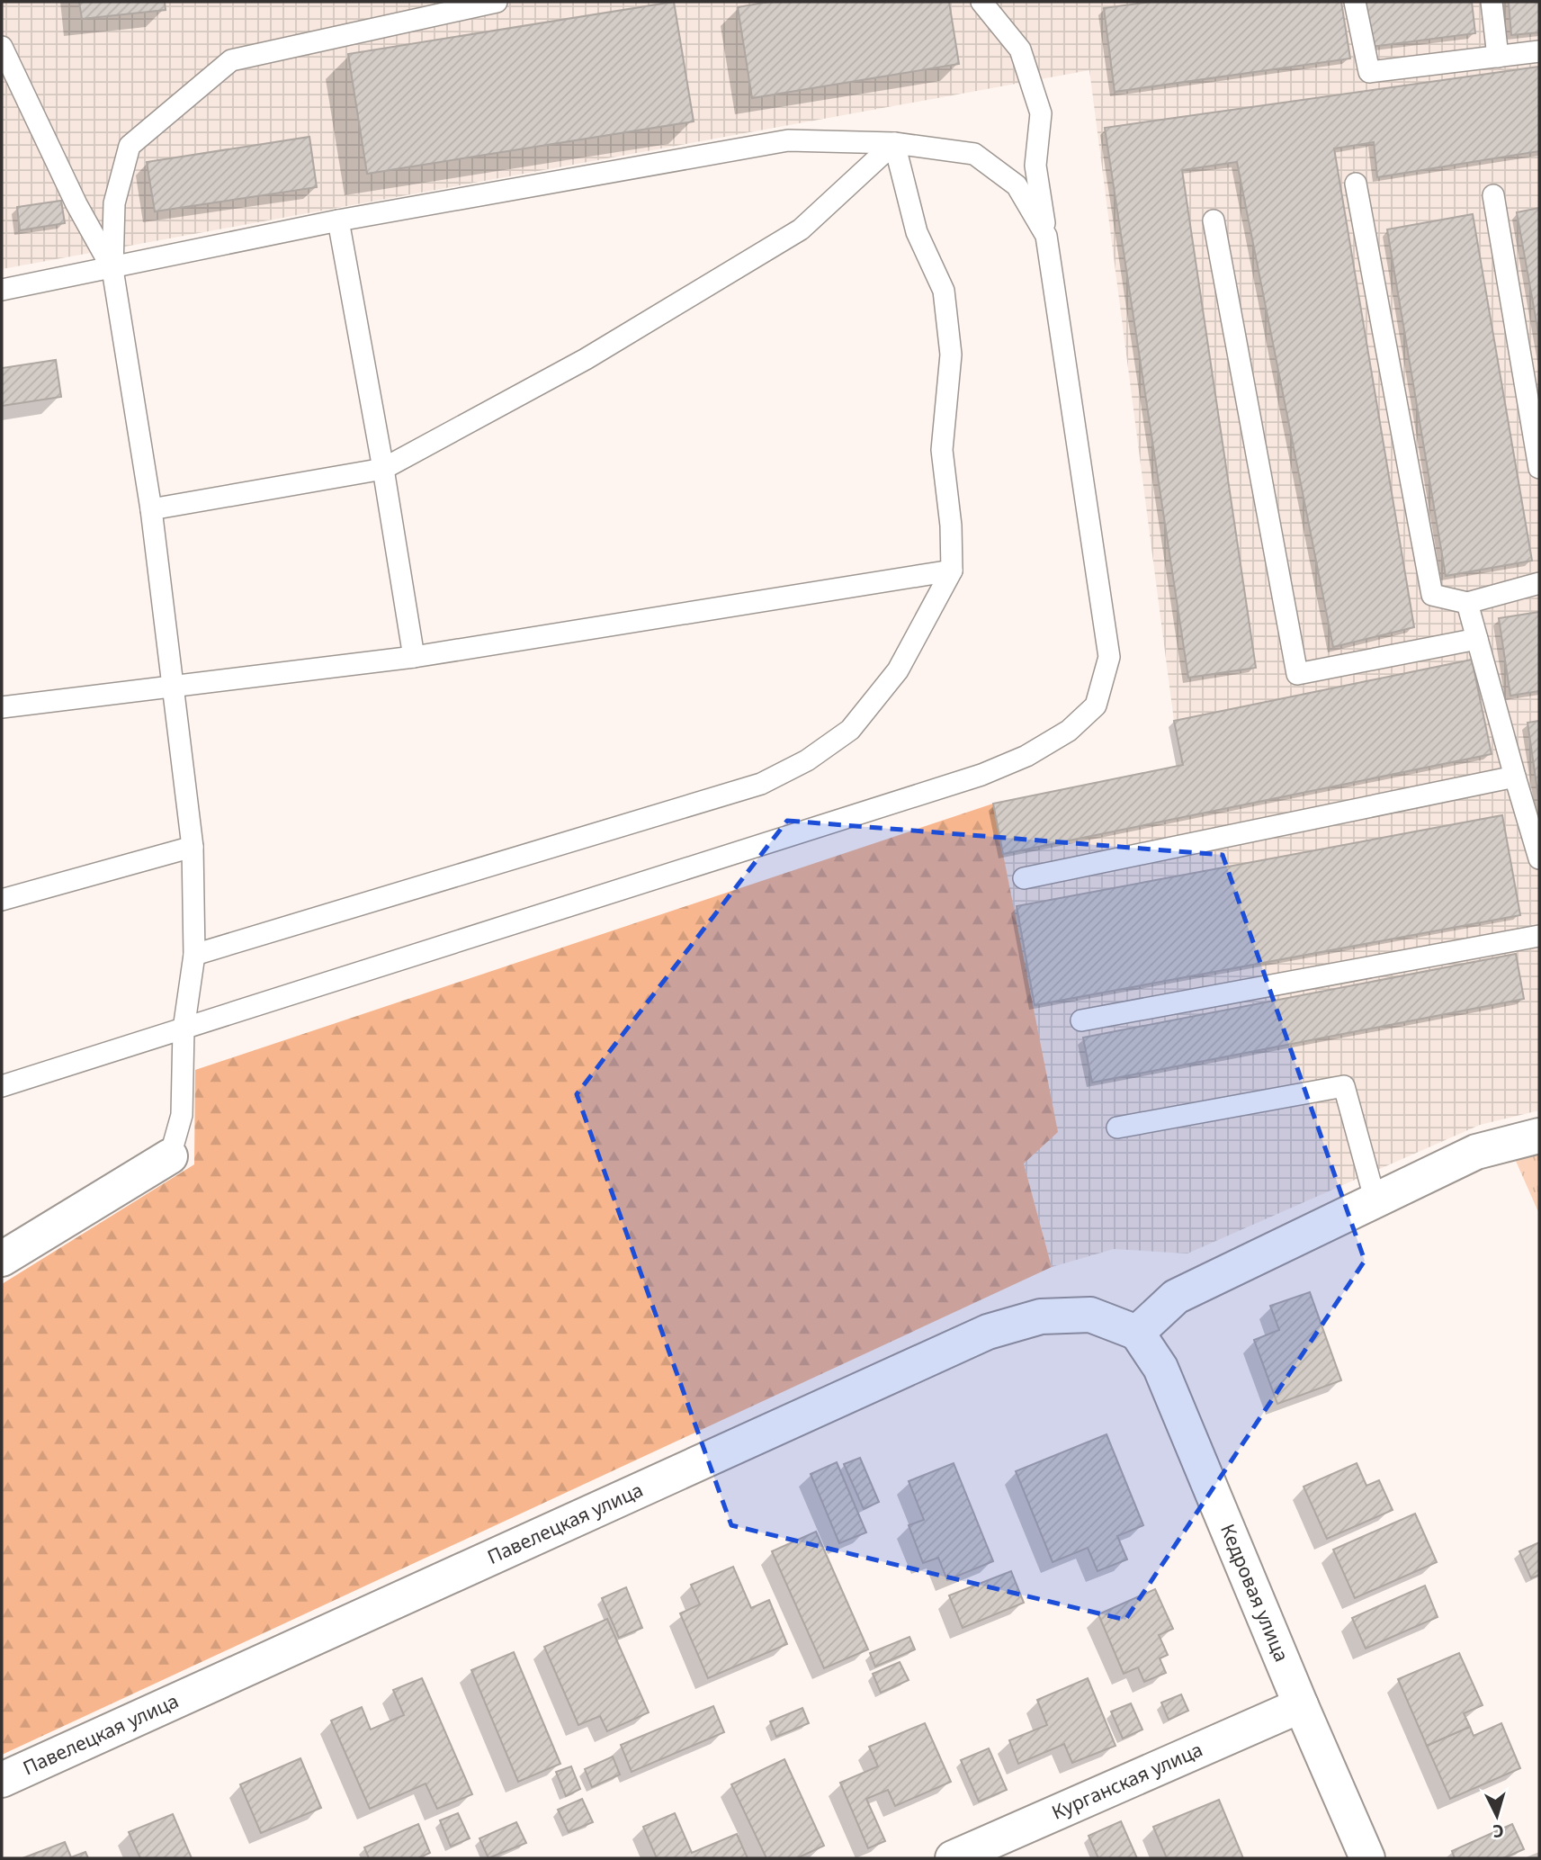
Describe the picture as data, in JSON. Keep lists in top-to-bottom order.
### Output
{
  "streets": {
    "street": ["Павелецкая улица", "Кедровая улица", "Курганская улица"]
  },
  "crossings": [
    ["Павелецкая улица", "Кедровая улица"],
    ["Кедровая улица", "Курганская улица"]
  ],
  "north": "bottom"
}
